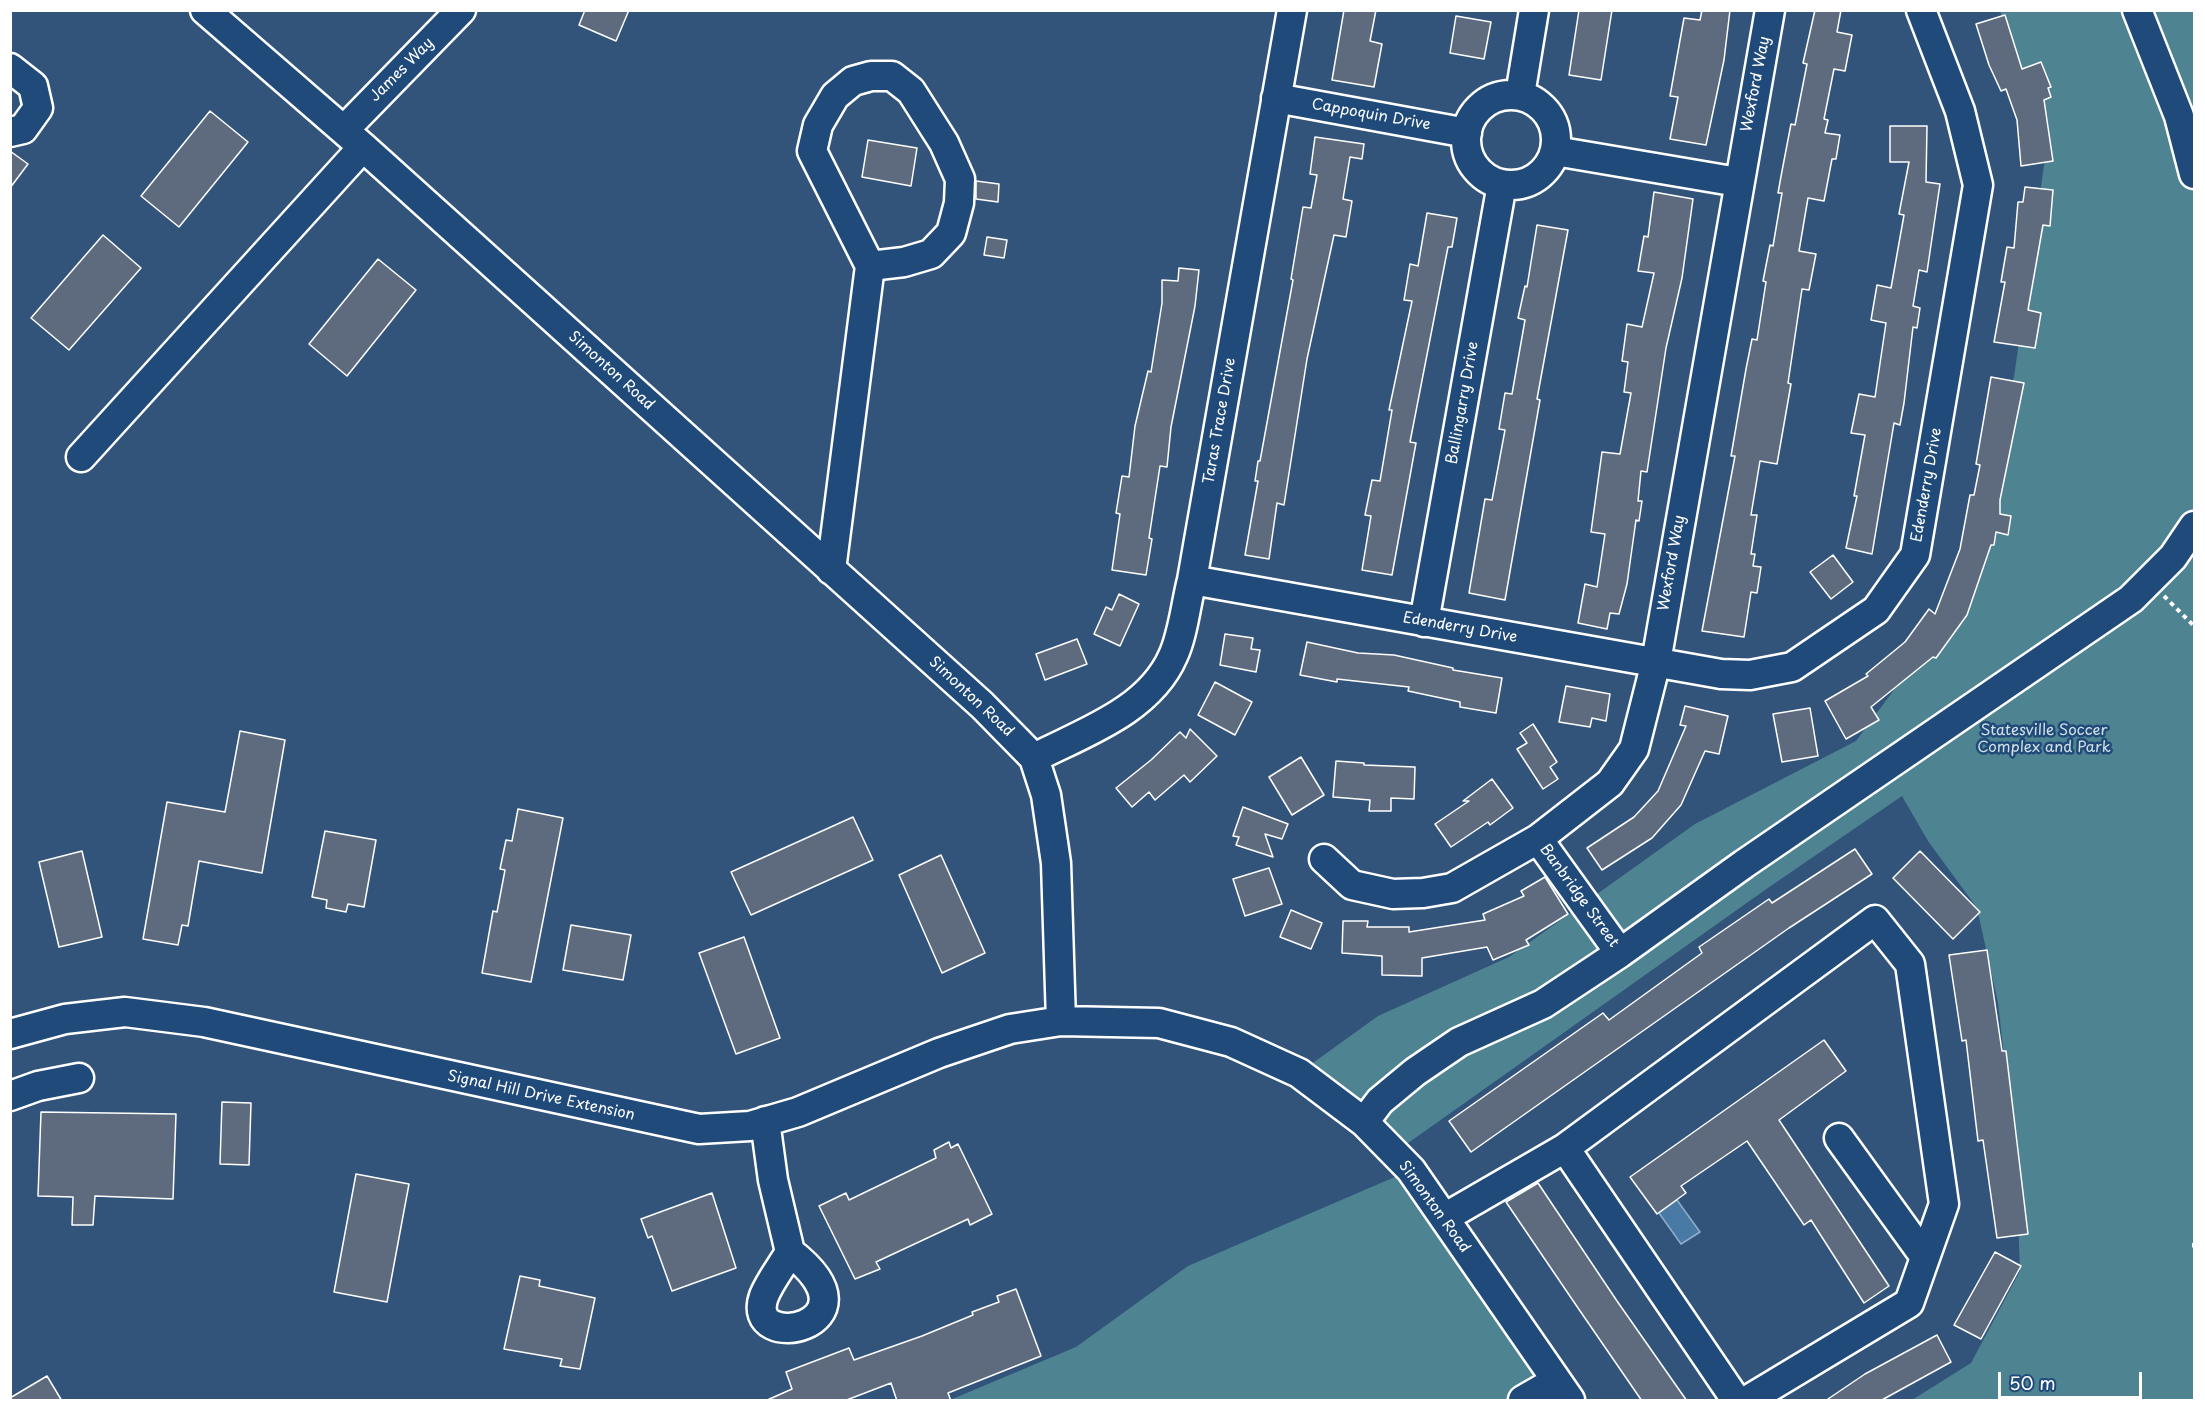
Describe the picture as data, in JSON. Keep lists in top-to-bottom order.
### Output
{
  "streets": {
    "street": [
      "James Way",
      "Wexford Way",
      "Cappoquin Drive",
      "Simonton Road",
      "Ballingarry Drive",
      "Taras Trace Drive",
      "Edenderry Drive",
      "Banbridge Street",
      "Signal Hill Drive Extension"
    ]
  },
  "crossings": [
    ["James Way", "Simonton Road"],
    ["Wexford Way", "Edenderry Drive"],
    ["Wexford Way", "Banbridge Street"],
    ["Cappoquin Drive", "Ballingarry Drive"],
    ["Cappoquin Drive", "Taras Trace Drive"],
    ["Simonton Road", "Taras Trace Drive"],
    ["Simonton Road", "Signal Hill Drive Extension"],
    ["Ballingarry Drive", "Edenderry Drive"],
    ["Taras Trace Drive", "Edenderry Drive"]
  ],
  "parks": ["Statesville Soccer Complex and Park"],
  "scale_bar": "50 m"
}
